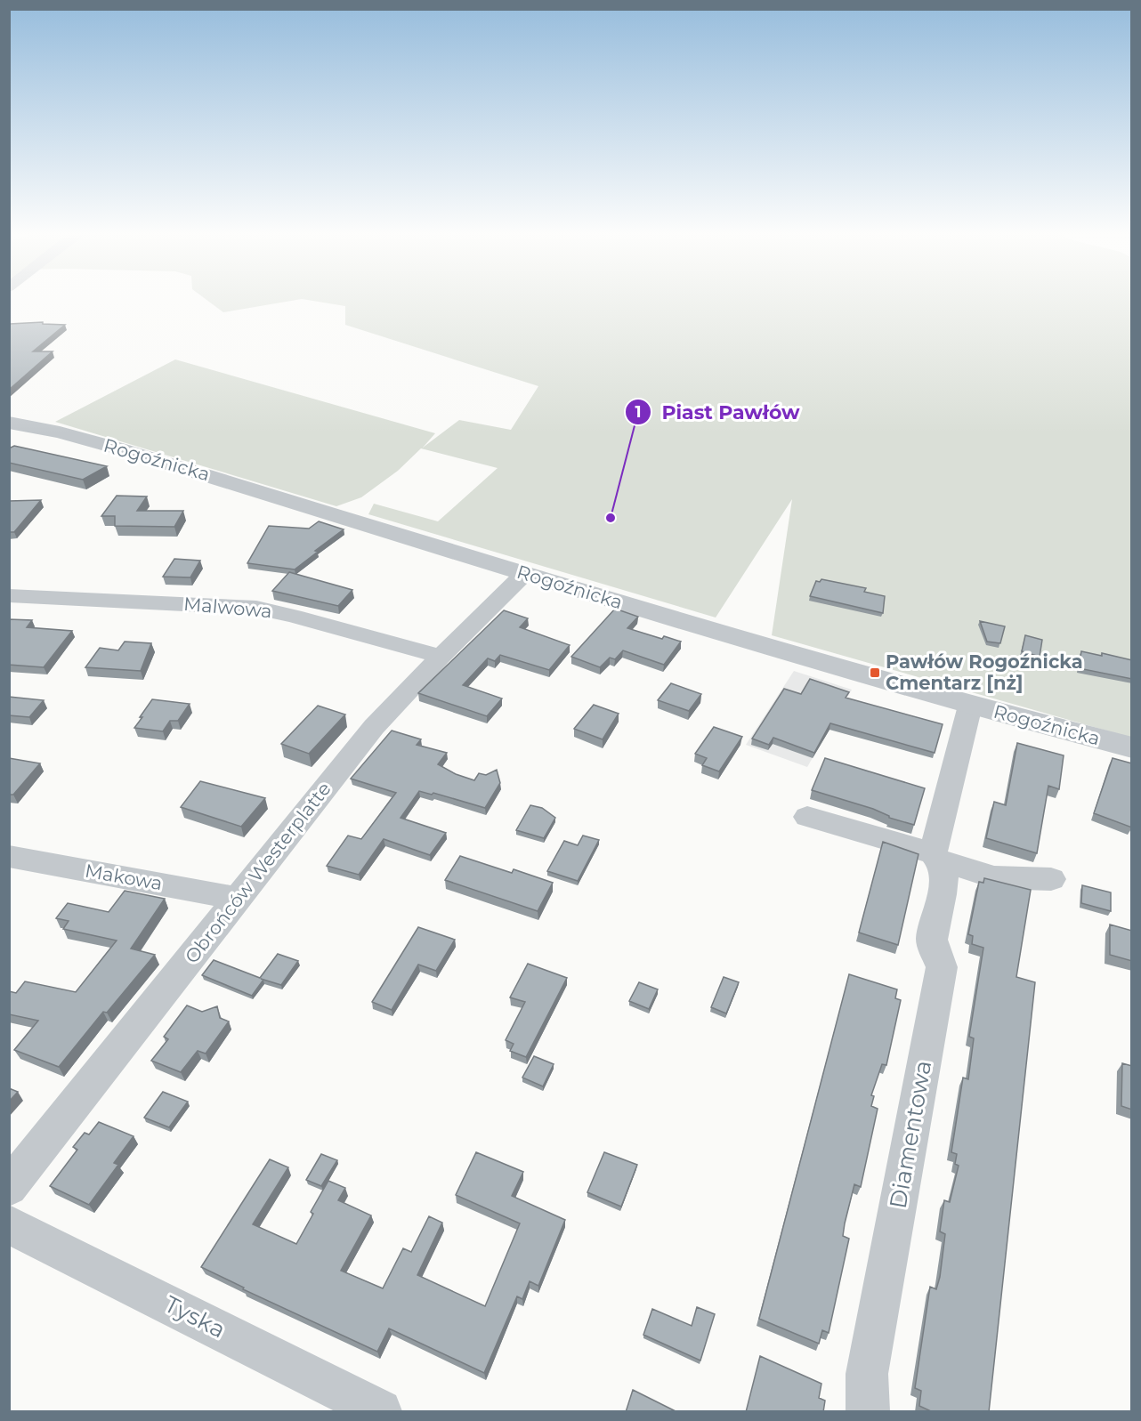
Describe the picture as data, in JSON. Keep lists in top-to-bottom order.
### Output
{
  "streets": {
    "street": [
      "Rogoźnicka",
      "Malwowa",
      "Obrońców Westerplatte",
      "Makowa",
      "Diamentowa",
      "Tyska"
    ]
  },
  "crossings": [
    ["Rogoźnicka", "Obrońców Westerplatte"],
    ["Rogoźnicka", "Diamentowa"],
    ["Malwowa", "Obrońców Westerplatte"],
    ["Obrońców Westerplatte", "Makowa"]
  ],
  "places": {
    "other": ["Piast Pawłów"],
    "transit": ["Pawłów Rogoźnicka Cmentarz [nż]"]
  }
}
